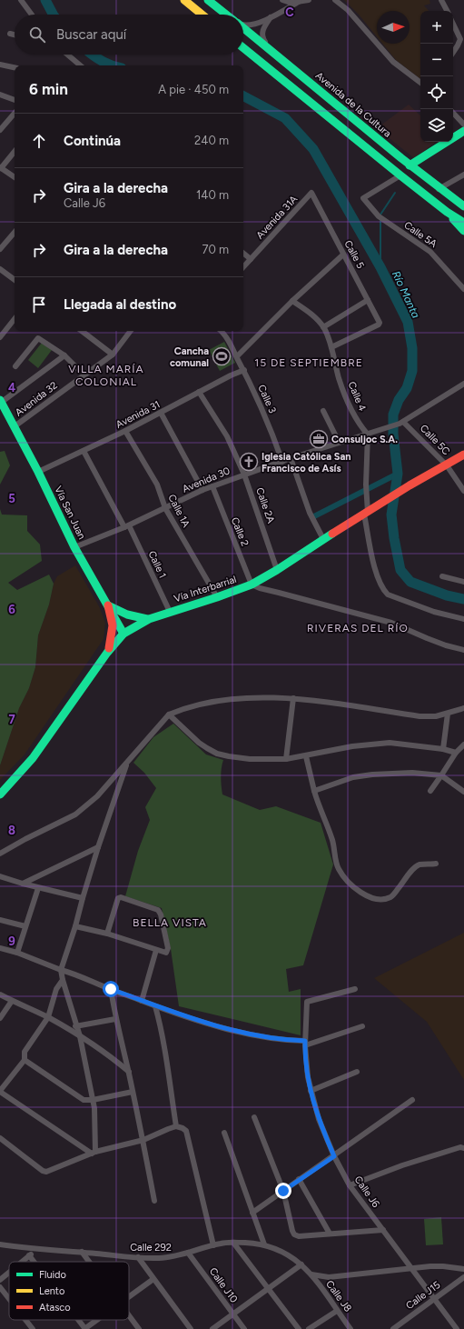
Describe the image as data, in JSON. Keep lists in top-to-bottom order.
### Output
{
  "streets": {
    "main road": ["Avenida de la Cultura", "Vía San Juan", "Vía Interbarrial"],
    "street": [
      "Avenida 31A",
      "Calle 5A",
      "Calle 5",
      "Calle 4",
      "Avenida 32",
      "Calle 3",
      "Avenida 31",
      "Calle 5C",
      "Avenida 30",
      "Calle 2A",
      "Calle 1A",
      "Calle 2",
      "Calle 1",
      "Calle J6",
      "Calle 292",
      "Calle J10",
      "Calle J15",
      "Calle J8"
    ]
  },
  "crossings": [
    ["Avenida 31A", "Calle 5"],
    ["Calle 5", "Calle 4"],
    ["Calle 4", "Avenida 30"],
    ["Avenida 32", "Vía San Juan"],
    ["Calle 3", "Avenida 31"],
    ["Calle 3", "Avenida 30"],
    ["Avenida 31", "Calle 2A"],
    ["Avenida 31", "Calle 1A"],
    ["Avenida 31", "Vía San Juan"],
    ["Avenida 31", "Calle 1"],
    ["Calle 5C", "Avenida 30"],
    ["Calle 5C", "Vía Interbarrial"],
    ["Avenida 30", "Calle 2A"],
    ["Avenida 30", "Calle 1A"],
    ["Avenida 30", "Vía San Juan"],
    ["Avenida 30", "Calle 2"],
    ["Avenida 30", "Calle 1"],
    ["Calle 2A", "Vía Interbarrial"],
    ["Calle 1A", "Vía Interbarrial"],
    ["Vía San Juan", "Vía Interbarrial"],
    ["Calle 2", "Vía Interbarrial"],
    ["Calle 1", "Vía Interbarrial"],
    ["Calle J6", "Calle J15"],
    ["Calle 292", "Calle J10"],
    ["Calle 292", "Calle J8"]
  ],
  "districts": [
    "15 DE SEPTIEMBRE",
    "VILLA MARÍA COLONIAL",
    "RIVERAS DEL RÍO",
    "BELLA VISTA"
  ],
  "water": ["Río Manta"],
  "places": {
    "sports": ["Cancha comunal"],
    "office": ["Consuljoc S.A."],
    "church": ["Iglesia Católica San Francisco de Asís"]
  },
  "legend": ["Fluido", "Lento", "Atasco"],
  "north": "right",
  "page": {
    "map_buttons": ["+", "−"],
    "search": "Buscar aquí",
    "heading": ["6 min", "A pie · 450 m"],
    "list": [
      ["Continúa", "240 m"],
      ["Gira a la derecha", "Calle J6", "140 m"],
      ["Gira a la derecha", "70 m"],
      "Llegada al destino"
    ]
  },
  "grid": {
    "columns": ["C"],
    "rows": [
      "4",
      "5",
      "6",
      "7",
      "8",
      "9"
    ]
  }
}
